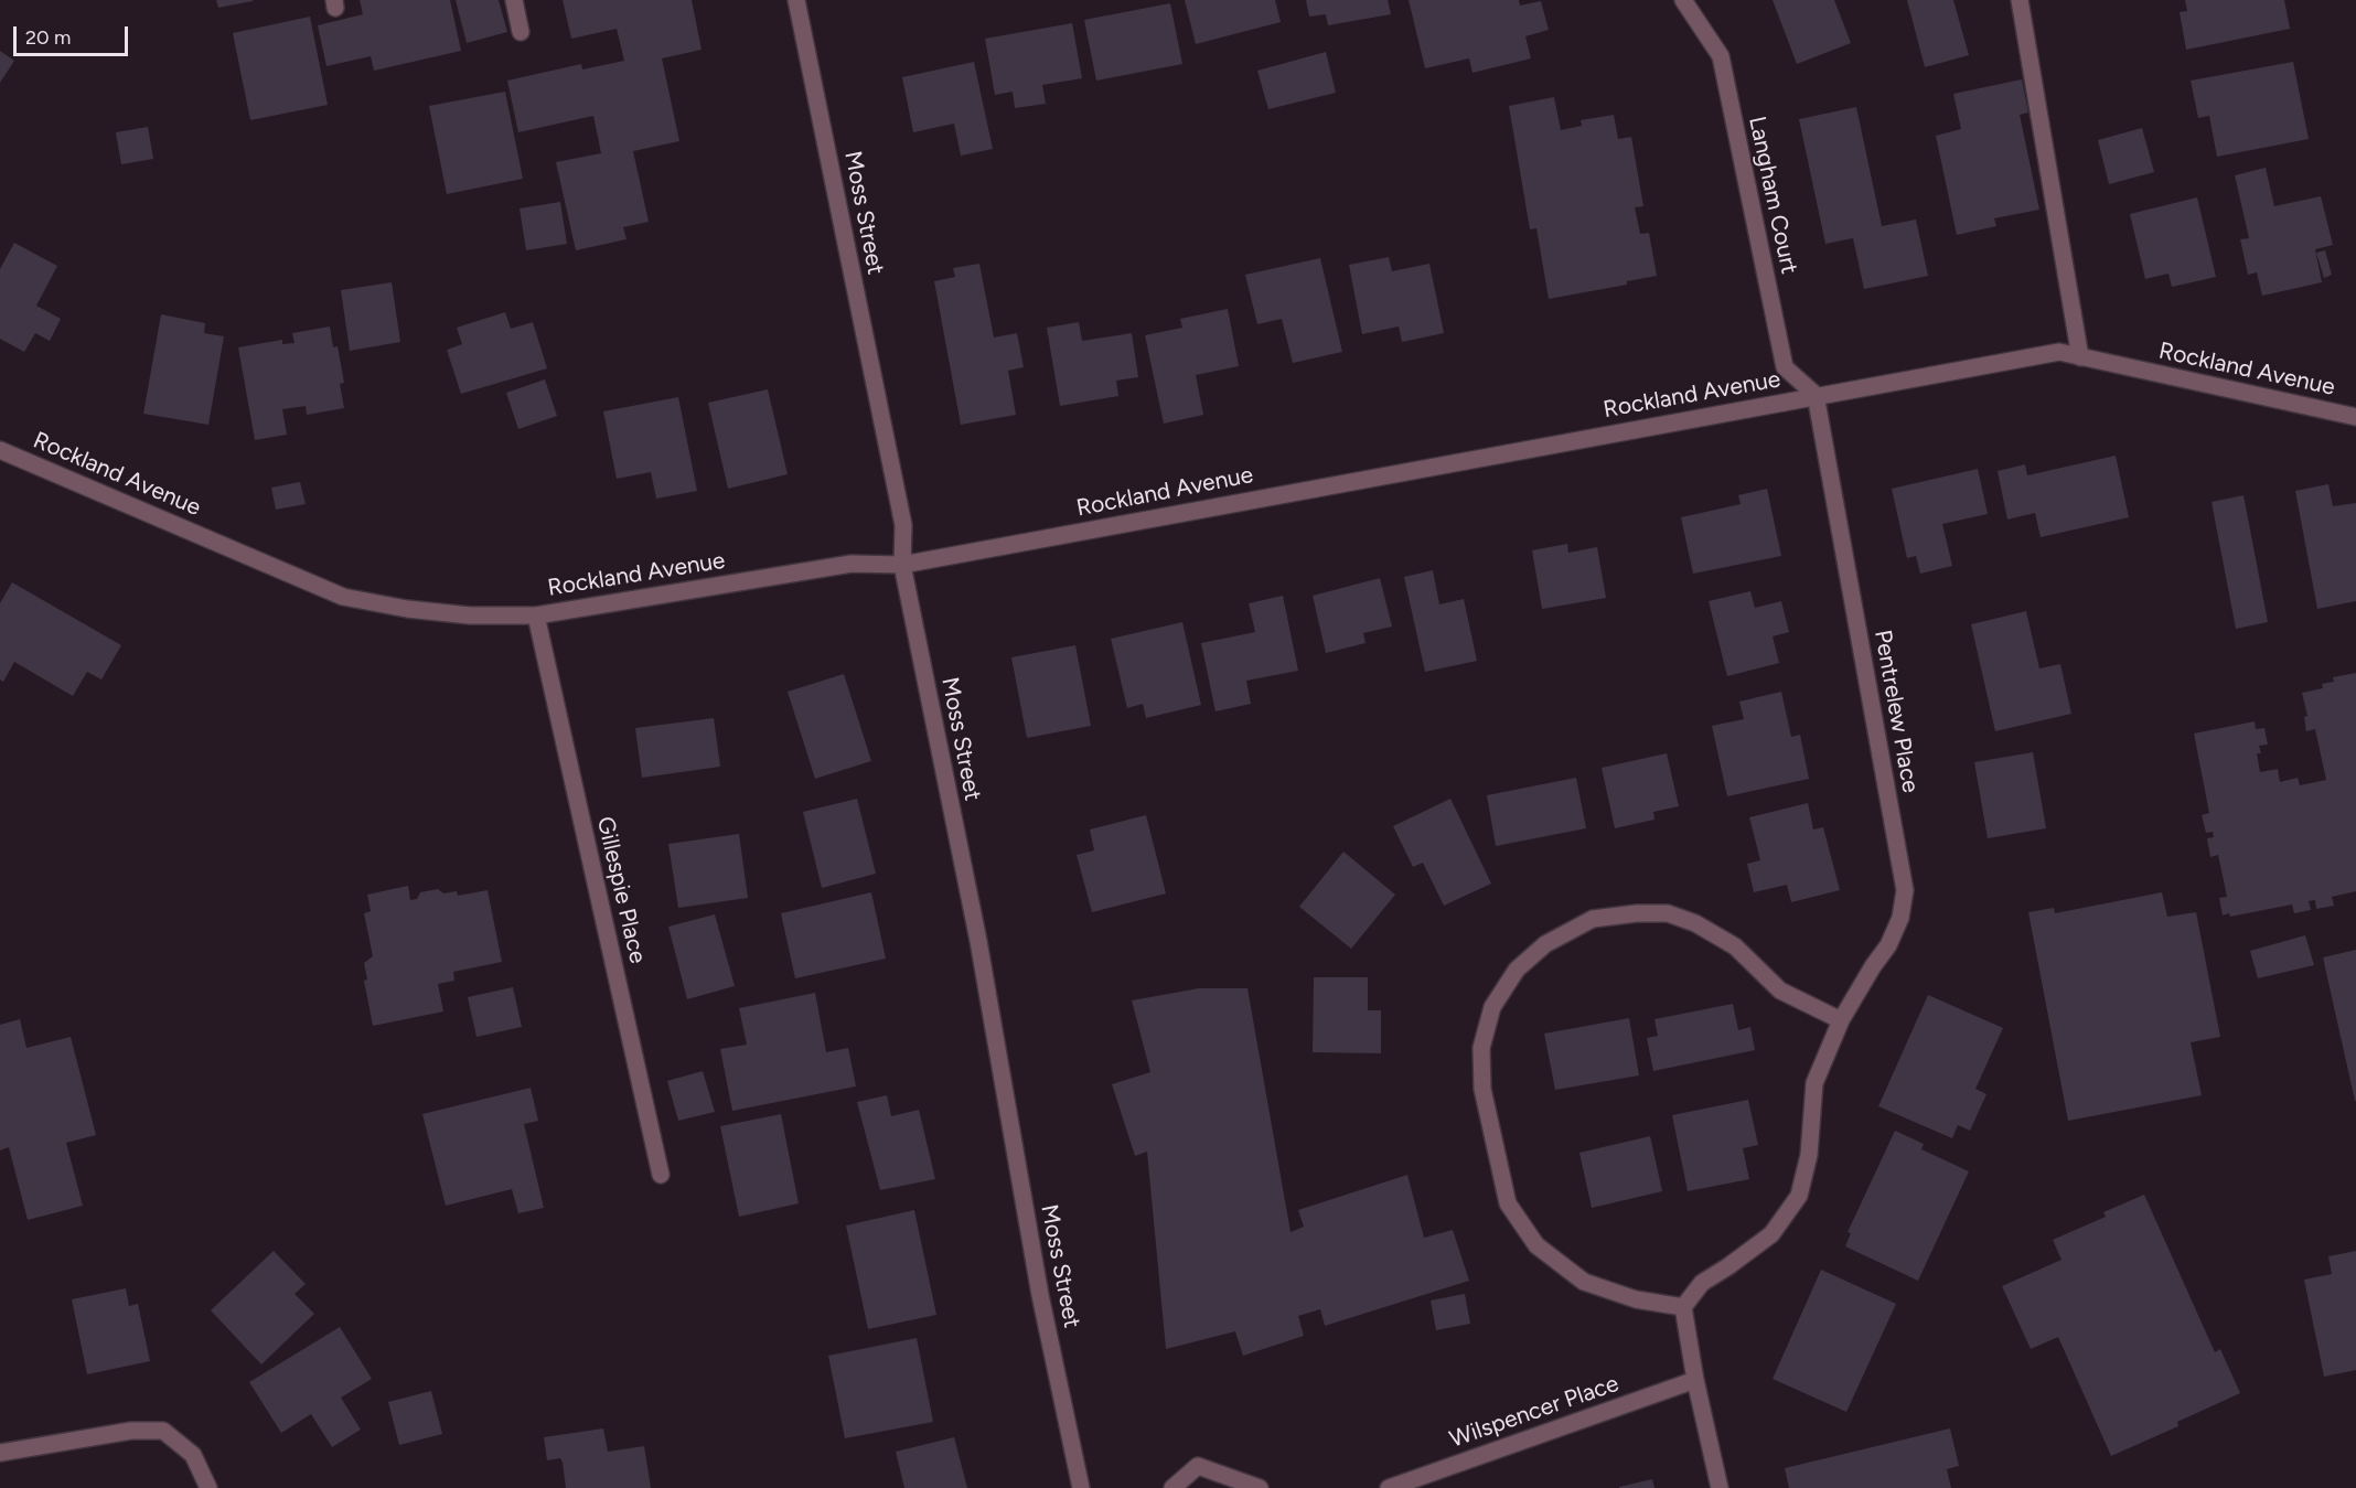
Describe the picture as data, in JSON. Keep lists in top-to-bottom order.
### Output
{
  "streets": {
    "street": [
      "Langham Court",
      "Moss Street",
      "Rockland Avenue",
      "Pentrelew Place",
      "Gillespie Place",
      "Wilspencer Place"
    ]
  },
  "crossings": [
    ["Langham Court", "Rockland Avenue"],
    ["Langham Court", "Pentrelew Place"],
    ["Moss Street", "Rockland Avenue"],
    ["Rockland Avenue", "Pentrelew Place"],
    ["Rockland Avenue", "Gillespie Place"]
  ],
  "scale_bar": "20 m"
}
